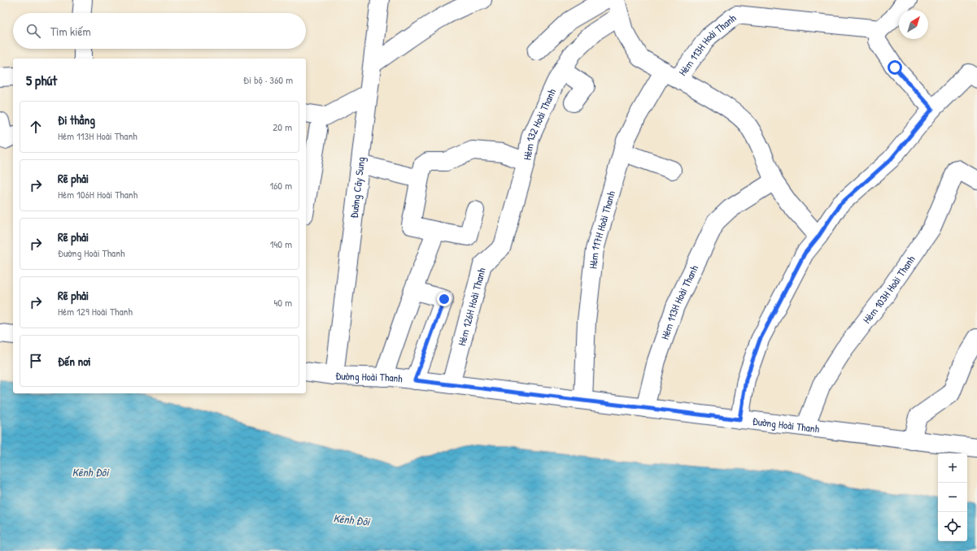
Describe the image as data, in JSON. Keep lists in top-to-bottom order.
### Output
{
  "streets": {
    "street": [
      "Hẻm 113H Hoài Thanh",
      "Hẻm 132 Hoài Thanh",
      "Đường Cây Sung",
      "Hẻm 117H Hoài Thanh",
      "Hẻm 103H Hoài Thanh",
      "Hẻm 126H Hoài Thanh",
      "Đường Hoài Thanh"
    ]
  },
  "crossings": [
    ["Hẻm 113H Hoài Thanh", "Hẻm 117H Hoài Thanh"],
    ["Hẻm 113H Hoài Thanh", "Đường Hoài Thanh"],
    ["Hẻm 132 Hoài Thanh", "Hẻm 126H Hoài Thanh"],
    ["Đường Cây Sung", "Đường Hoài Thanh"],
    ["Hẻm 117H Hoài Thanh", "Đường Hoài Thanh"],
    ["Hẻm 103H Hoài Thanh", "Đường Hoài Thanh"],
    ["Hẻm 126H Hoài Thanh", "Đường Hoài Thanh"]
  ],
  "water": ["Kênh Đôi"],
  "north": "top right",
  "page": {
    "search": "Tìm kiếm",
    "heading": ["5 phút", "Đi bộ · 360 m"],
    "list": [
      ["Đi thẳng", "Hẻm 113H Hoài Thanh", "20 m"],
      ["Rẽ phải", "Hẻm 106H Hoài Thanh", "160 m"],
      ["Rẽ phải", "Đường Hoài Thanh", "140 m"],
      ["Rẽ phải", "Hẻm 129 Hoài Thanh", "40 m"],
      "Đến nơi"
    ],
    "map_buttons": ["+", "−"]
  }
}
